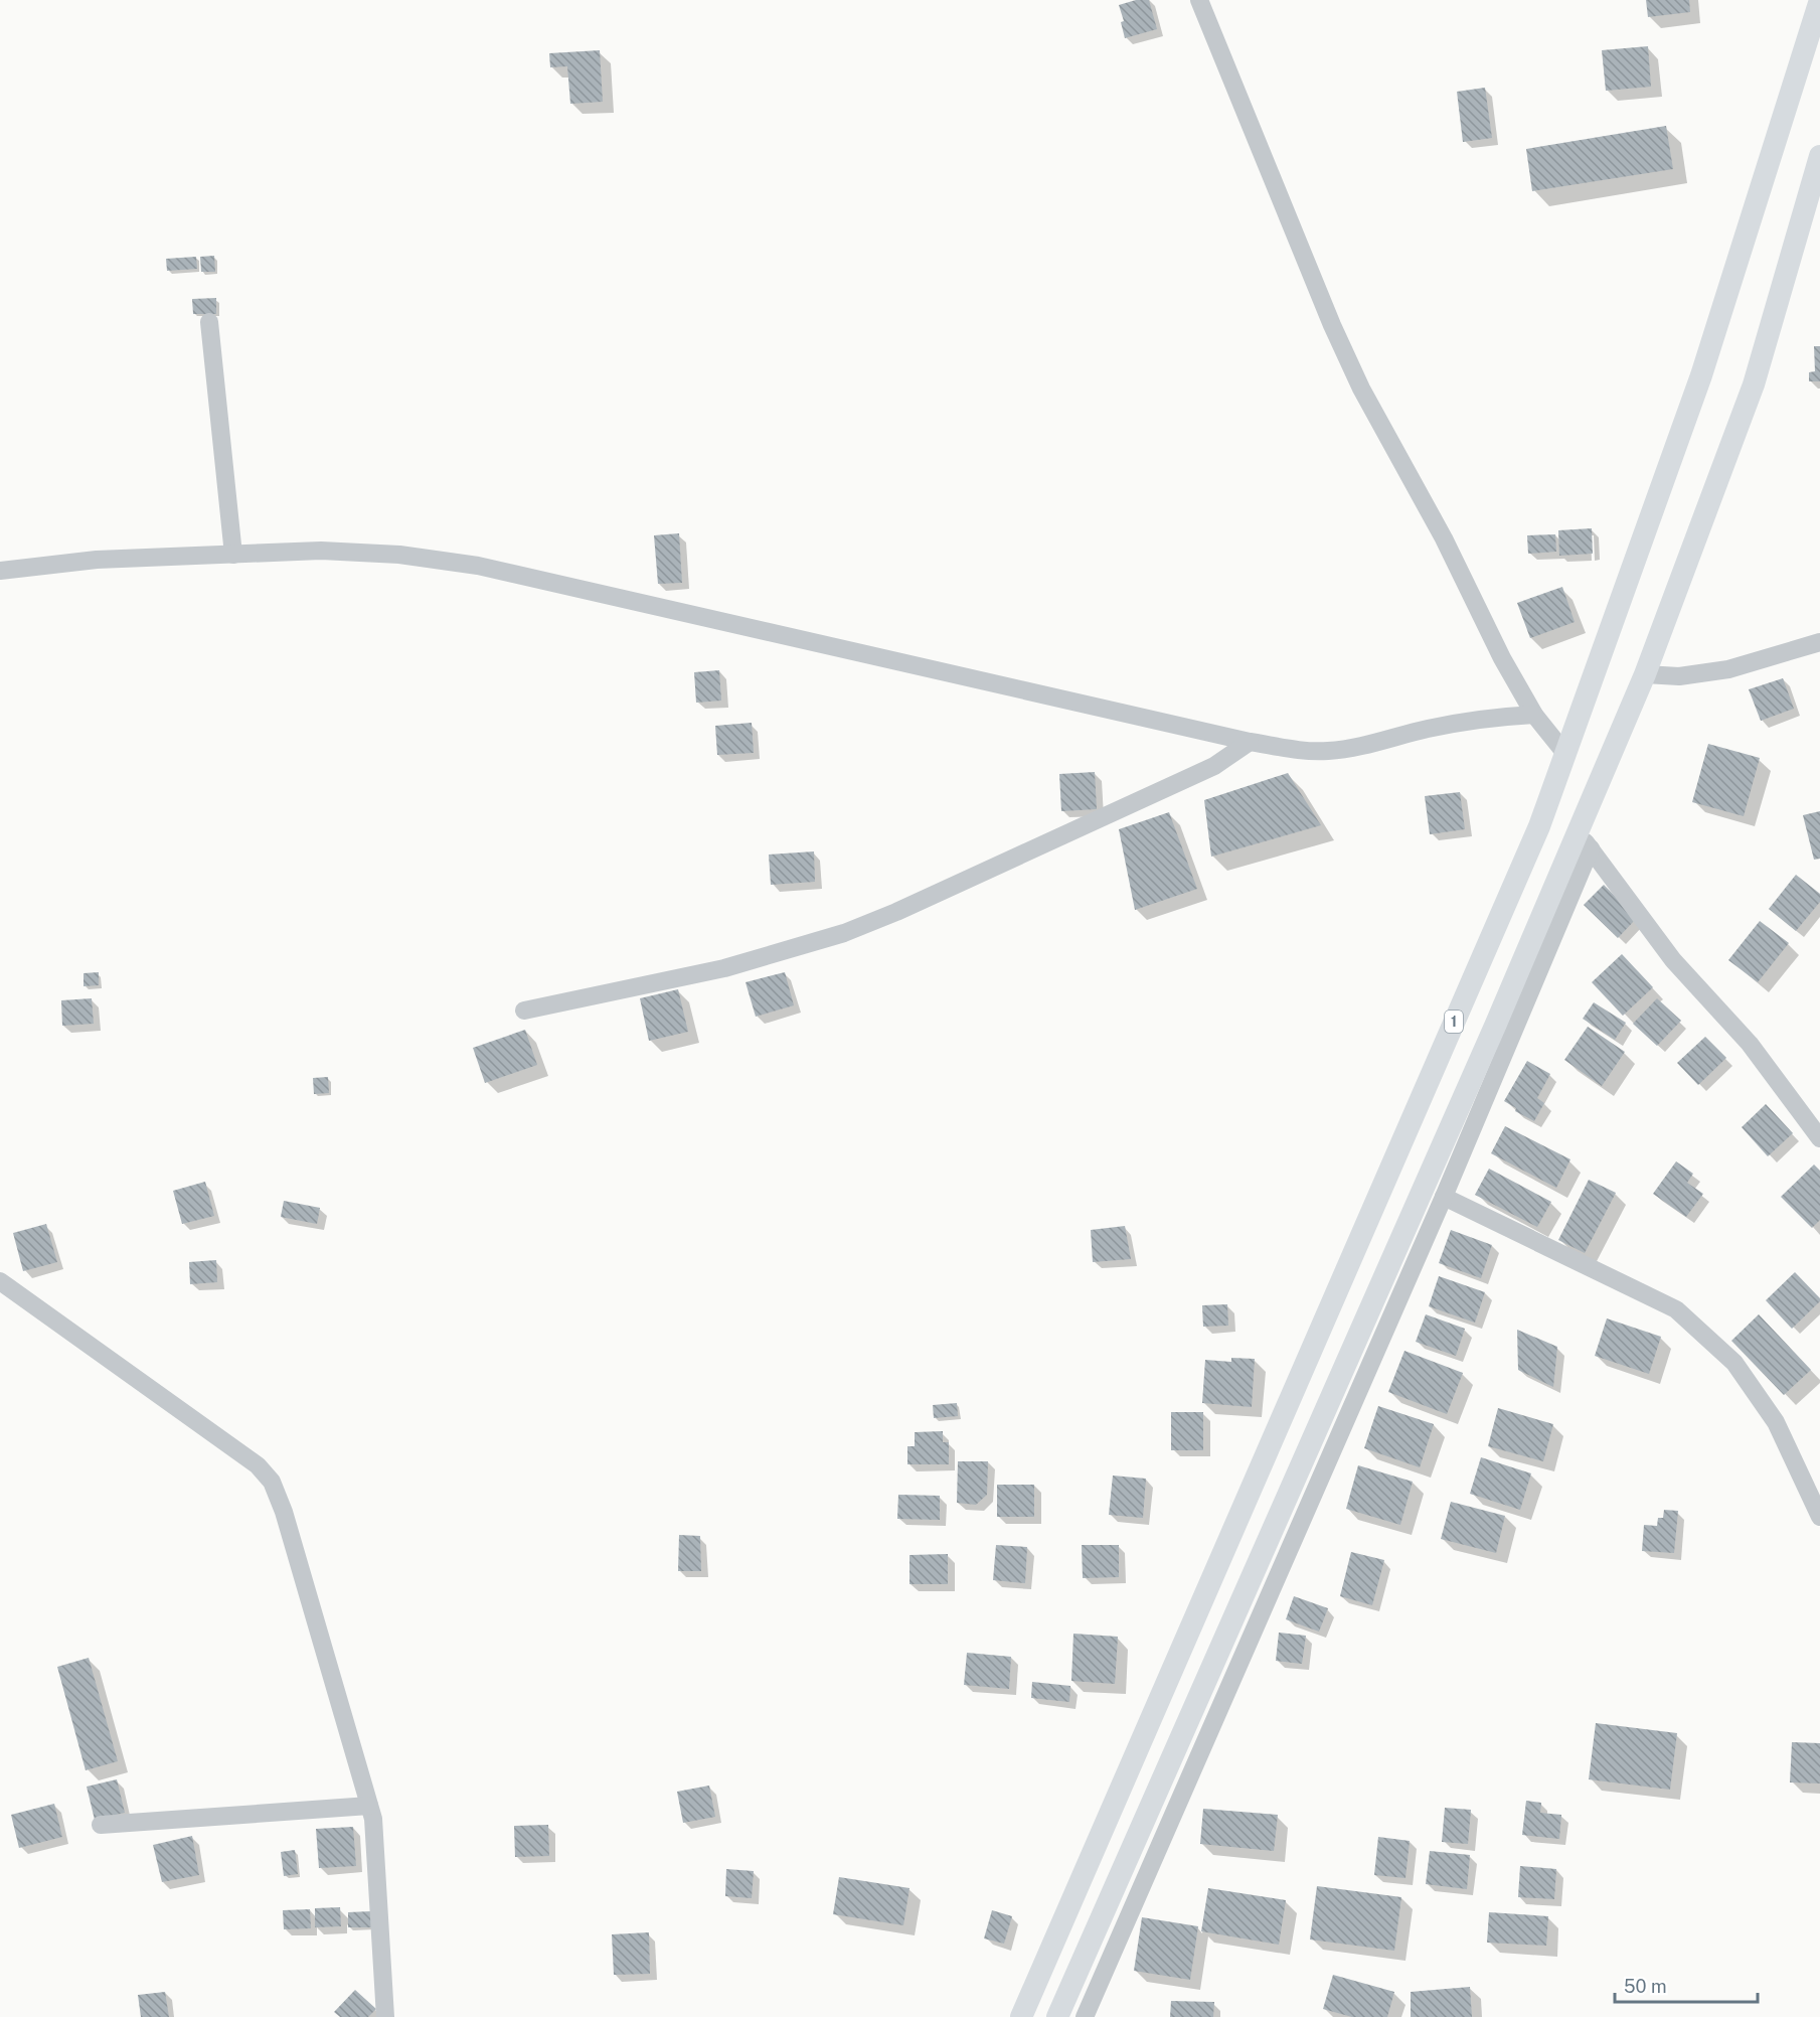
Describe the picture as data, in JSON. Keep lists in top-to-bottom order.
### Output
{
  "streets": {
    "main road": ["1"]
  },
  "scale_bar": "50 m"
}
